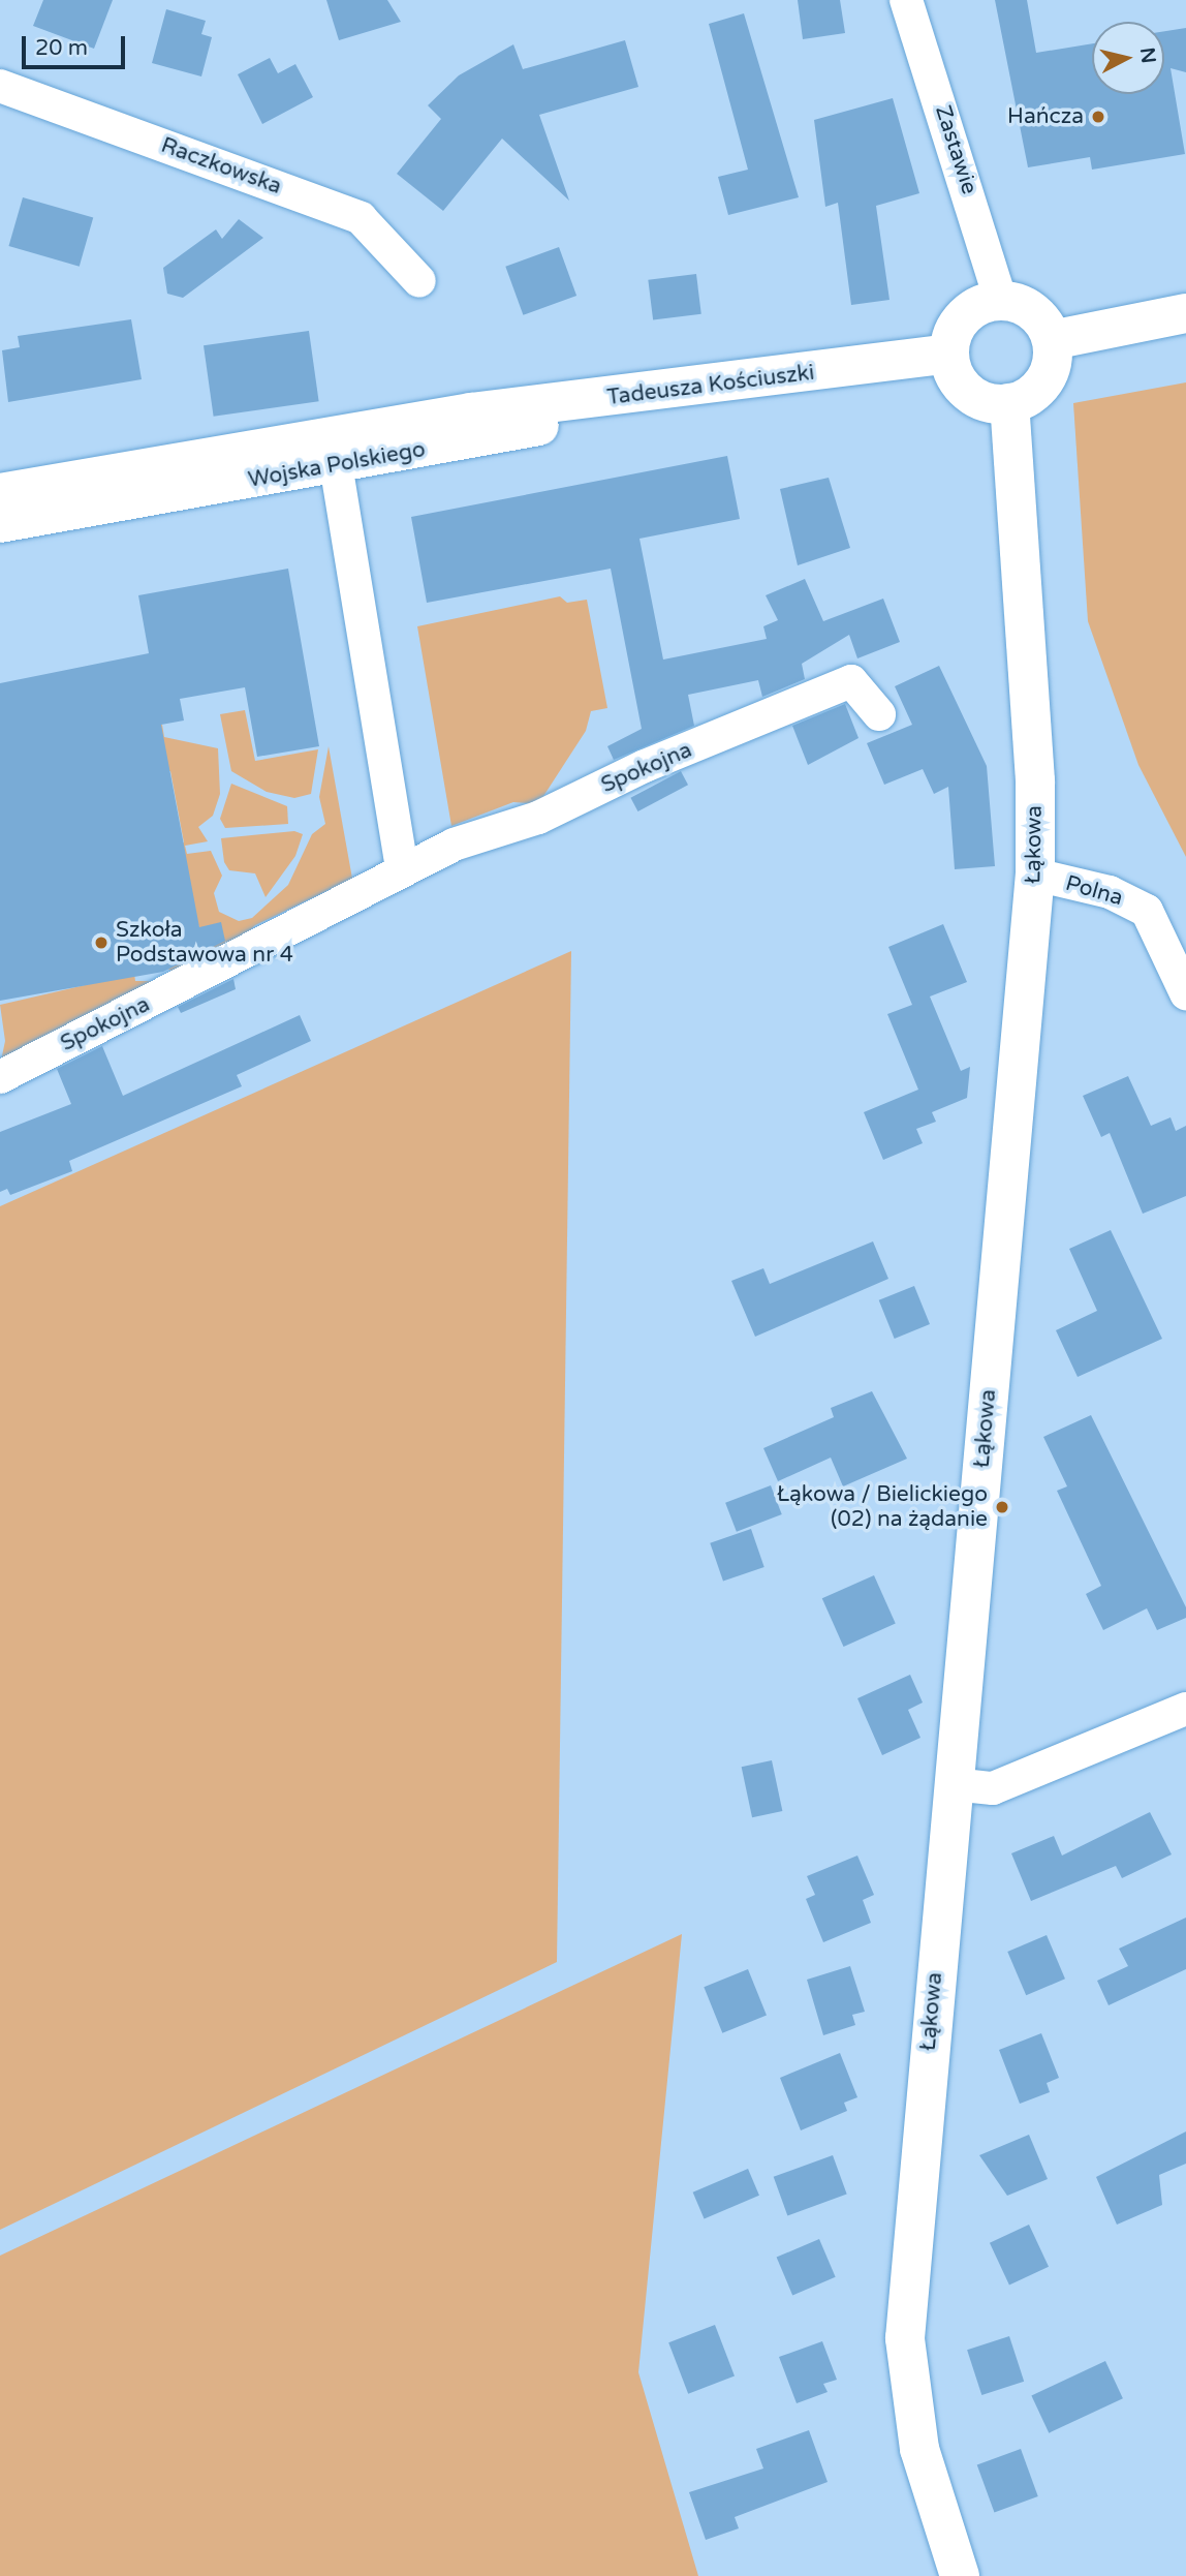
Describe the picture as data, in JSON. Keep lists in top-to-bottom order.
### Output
{
  "streets": {
    "street": [
      "Zastawie",
      "Raczkowska",
      "Tadeusza Kościuszki",
      "Wojska Polskiego",
      "Spokojna",
      "Łąkowa",
      "Polna"
    ]
  },
  "crossings": [
    ["Zastawie", "Tadeusza Kościuszki"],
    ["Zastawie", "Łąkowa"],
    ["Tadeusza Kościuszki", "Wojska Polskiego"],
    ["Tadeusza Kościuszki", "Łąkowa"],
    ["Łąkowa", "Polna"]
  ],
  "places": ["Hańcza", "Szkoła Podstawowa nr 4", "Łąkowa / Bielickiego (02) na żądanie"],
  "scale_bar": "20 m",
  "north": "right"
}
